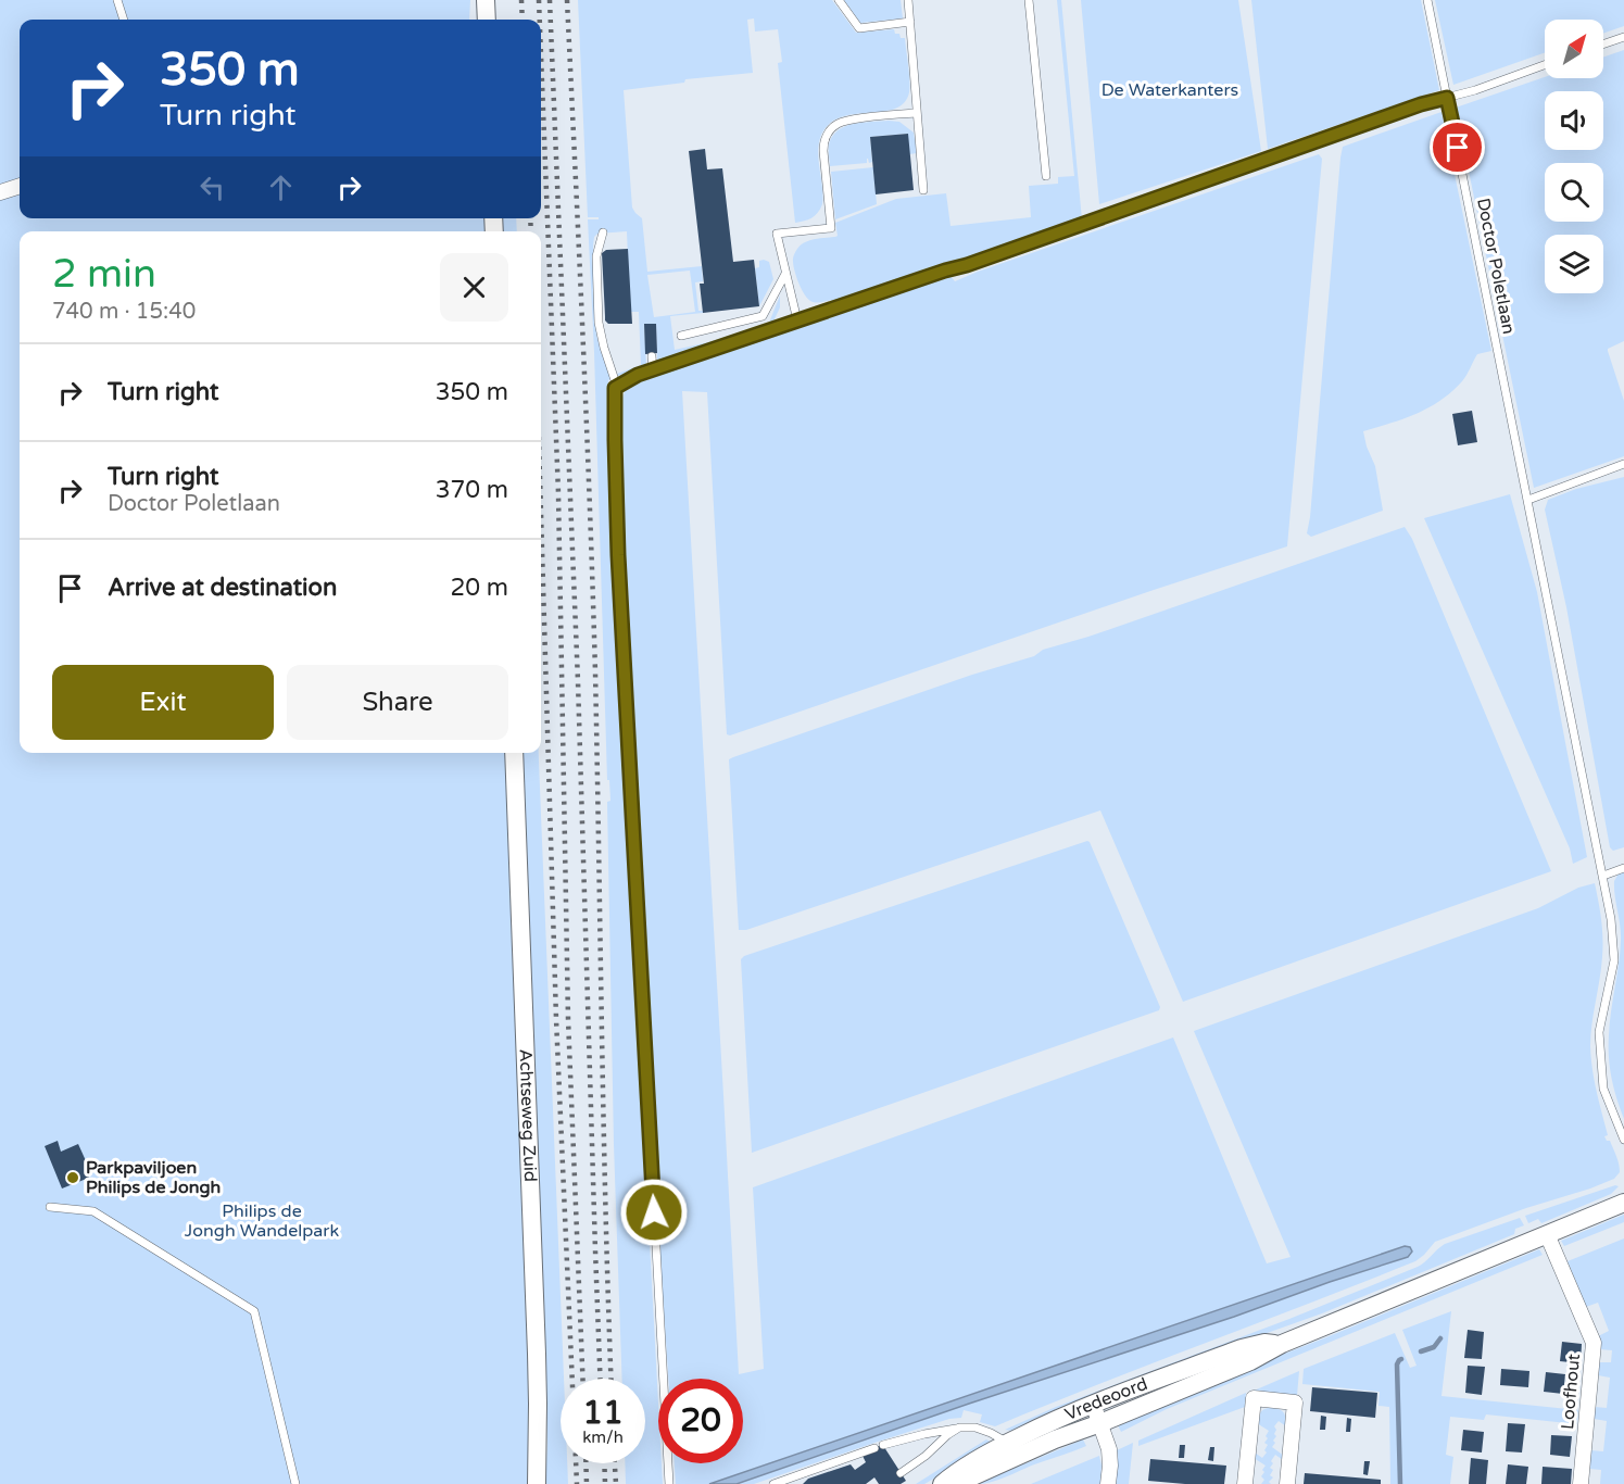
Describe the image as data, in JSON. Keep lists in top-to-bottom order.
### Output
{
  "streets": {
    "street": ["Achtseweg Zuid", "Loofhout", "Vredeoord"],
    "lane": ["Doctor Poletlaan"]
  },
  "crossings": [
    ["Loofhout", "Vredeoord"]
  ],
  "parks": ["De Waterkanters", "Philips de Jongh Wandelpark"],
  "places": ["Parkpaviljoen Philips de Jongh"],
  "north": "top right",
  "page": {
    "turn": ["350 m", "Turn right"],
    "heading": ["2 min", "740 m · 15:40"],
    "list": [
      {
        "name": "Turn right",
        "value": "350 m"
      },
      {
        "name": "Turn right",
        "note": "Doctor Poletlaan",
        "value": "370 m"
      },
      {
        "name": "Arrive at destination",
        "value": "20 m"
      }
    ],
    "buttons": ["Exit", "Share"],
    "speed": "11 km/h",
    "limit": "20"
  }
}
